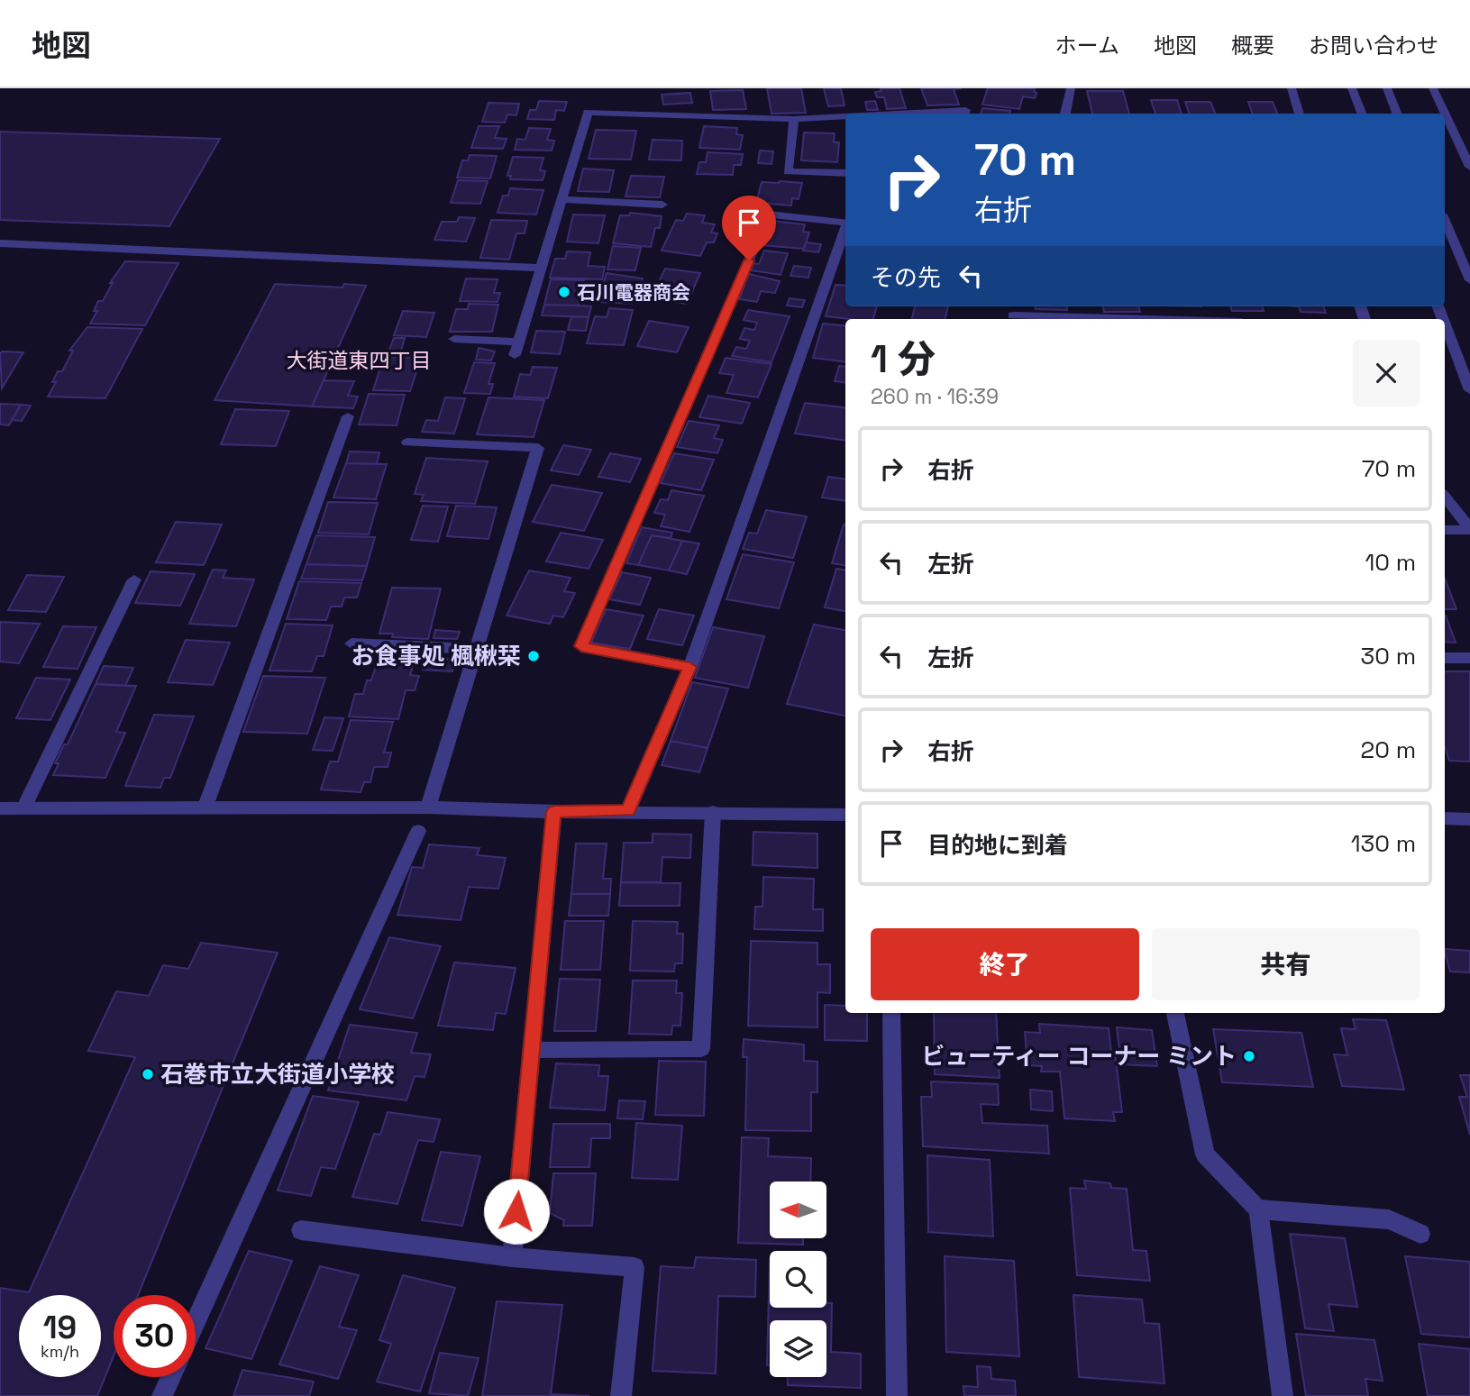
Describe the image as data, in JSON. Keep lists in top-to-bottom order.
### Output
{
  "districts": ["大街道東四丁目"],
  "places": [
    "石川電器商会",
    "お食事処 楓楸栞",
    "ビューティー コーナー ミント",
    "石巻市立大街道小学校"
  ],
  "north": "left",
  "page": {
    "header": "地図",
    "nav": [
      "ホーム",
      "地図",
      "概要",
      "お問い合わせ"
    ],
    "turn": ["70 m", "右折"],
    "then": "その先",
    "heading": ["1 分", "260 m · 16:39"],
    "list": [
      {
        "name": "右折",
        "value": "70 m"
      },
      {
        "name": "左折",
        "value": "10 m"
      },
      {
        "name": "左折",
        "value": "30 m"
      },
      {
        "name": "右折",
        "value": "20 m"
      },
      {
        "name": "目的地に到着",
        "value": "130 m"
      }
    ],
    "buttons": ["終了", "共有"],
    "speed": "19 km/h",
    "limit": "30"
  }
}
